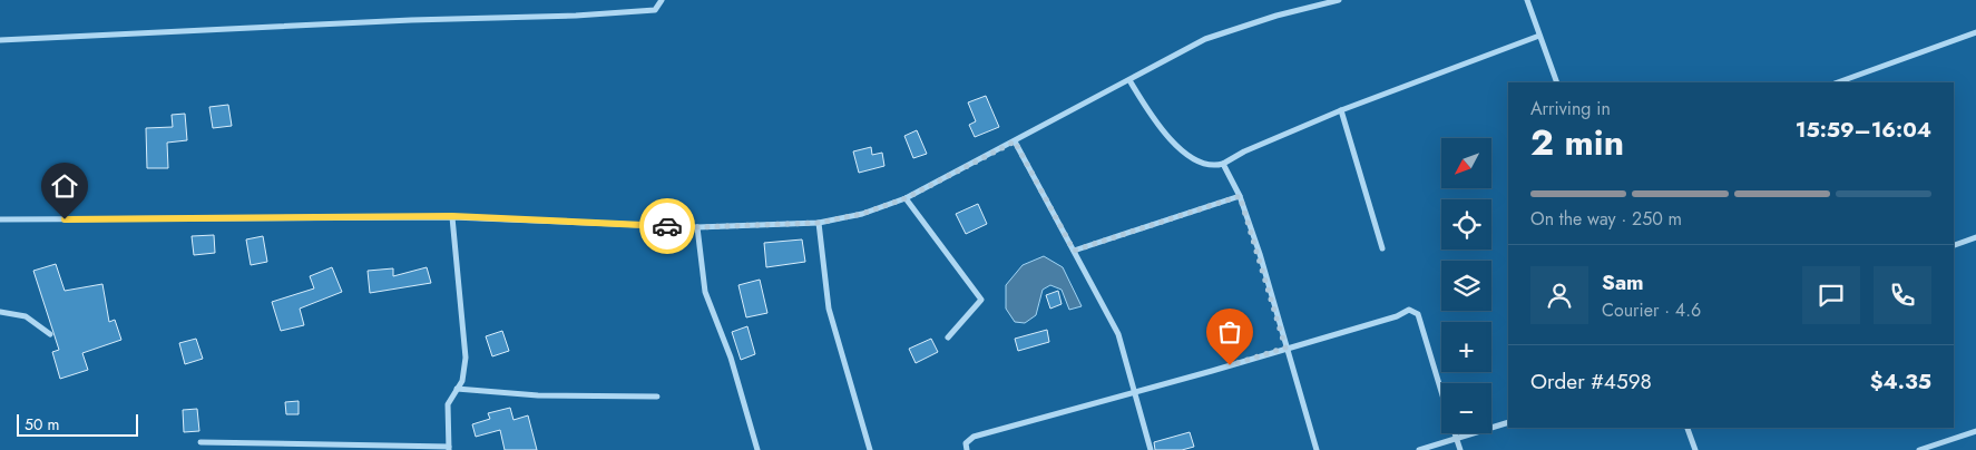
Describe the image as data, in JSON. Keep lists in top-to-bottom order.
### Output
{
  "scale_bar": "50 m",
  "north": "bottom left",
  "page": {
    "heading": ["2 min", "Arriving in", "15:59–16:04"],
    "panel": [
      "Sam",
      "Courier · 4.6",
      "Order #4598",
      "$4.35"
    ],
    "map_buttons": ["+", "−"],
    "bar": "On the way · 250 m",
    "scale": "50 m"
  }
}
